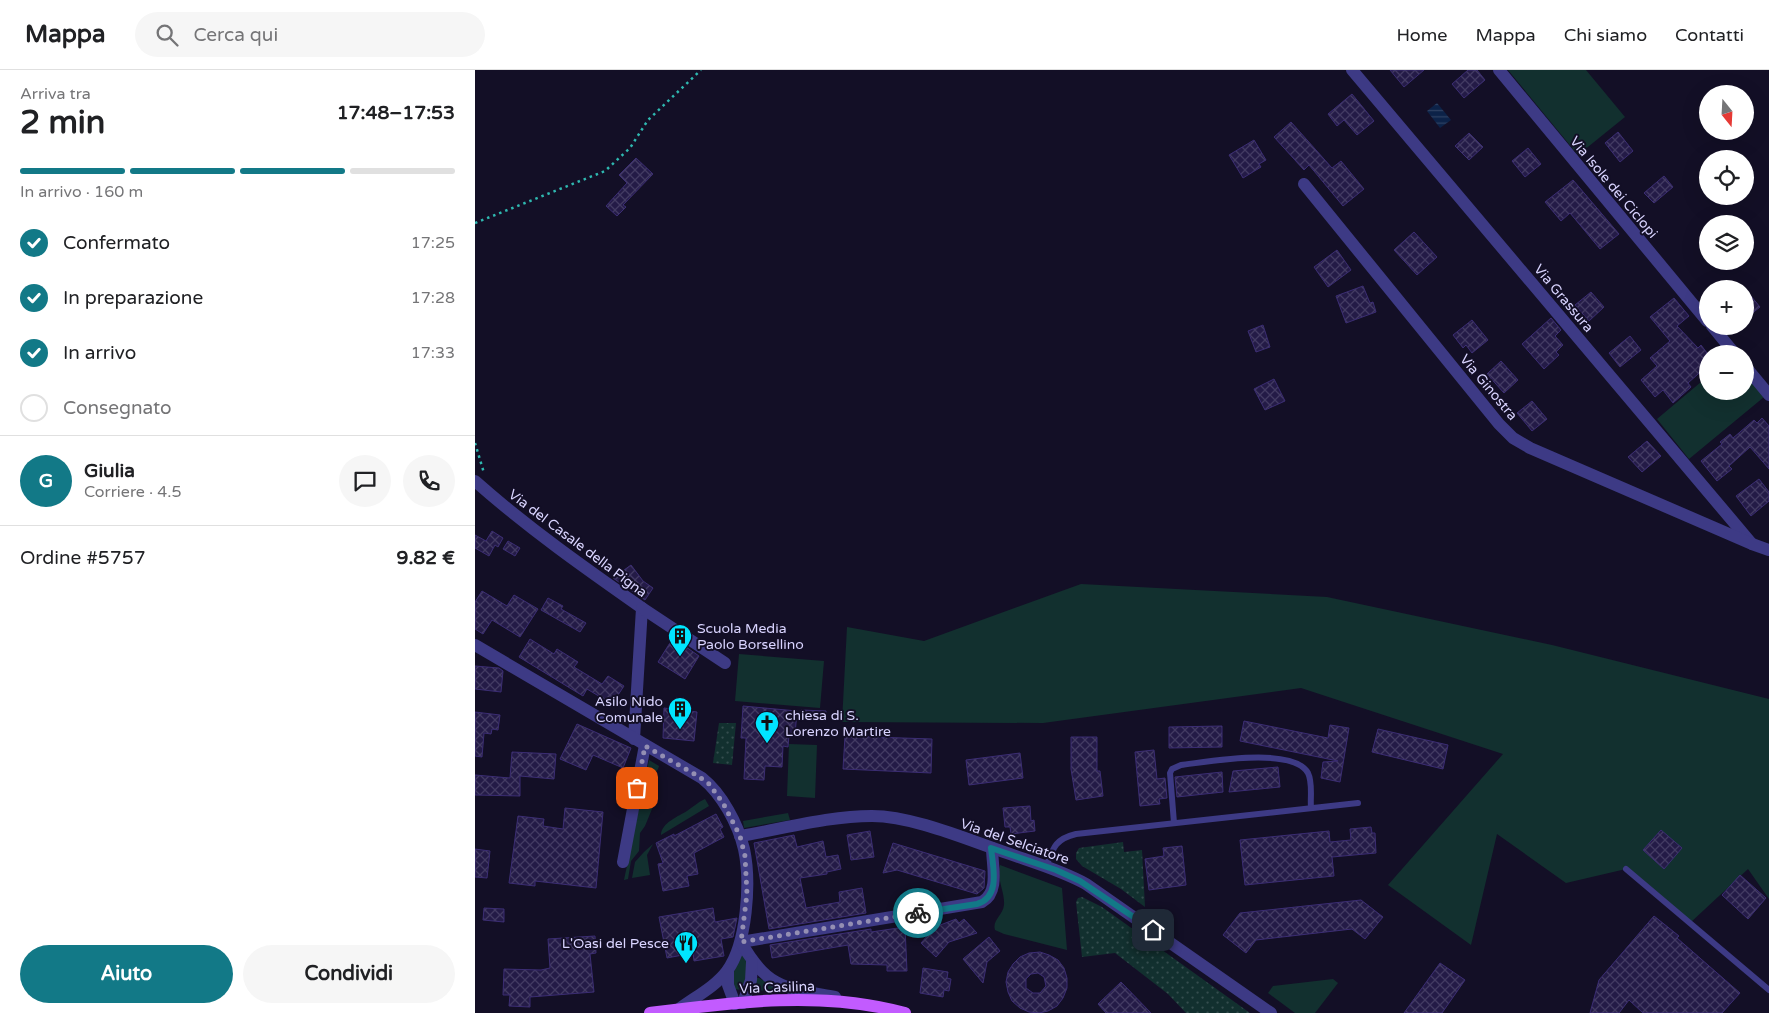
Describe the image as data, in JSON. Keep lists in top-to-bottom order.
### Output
{
  "streets": {
    "main road": ["Via Casilina"],
    "street": [
      "Via Isole dei Ciclopi",
      "Via Grassura",
      "Via Ginostra",
      "Via del Casale della Pigna",
      "Via del Selciatore"
    ]
  },
  "crossings": [
    ["Via Grassura", "Via Ginostra"]
  ],
  "places": {
    "building": ["Scuola Media Paolo Borsellino", "Asilo Nido Comunale"],
    "church": ["chiesa di S. Lorenzo Martire"],
    "restaurant": ["L'Oasi del Pesce"]
  },
  "north": "bottom",
  "page": {
    "header": "Mappa",
    "search": "Cerca qui",
    "nav": [
      "Home",
      "Mappa",
      "Chi siamo",
      "Contatti"
    ],
    "heading": ["2 min", "Arriva tra", "17:48–17:53"],
    "panel": [
      "Giulia",
      "Corriere · 4.5",
      "Ordine #5757",
      "9.82 €"
    ],
    "map_buttons": ["+", "−"],
    "bar": "In arrivo · 160 m",
    "list": [
      ["Confermato", "17:25"],
      ["In preparazione", "17:28"],
      ["In arrivo", "17:33"],
      "Consegnato"
    ],
    "round": "G",
    "buttons": ["Aiuto", "Condividi"]
  }
}
